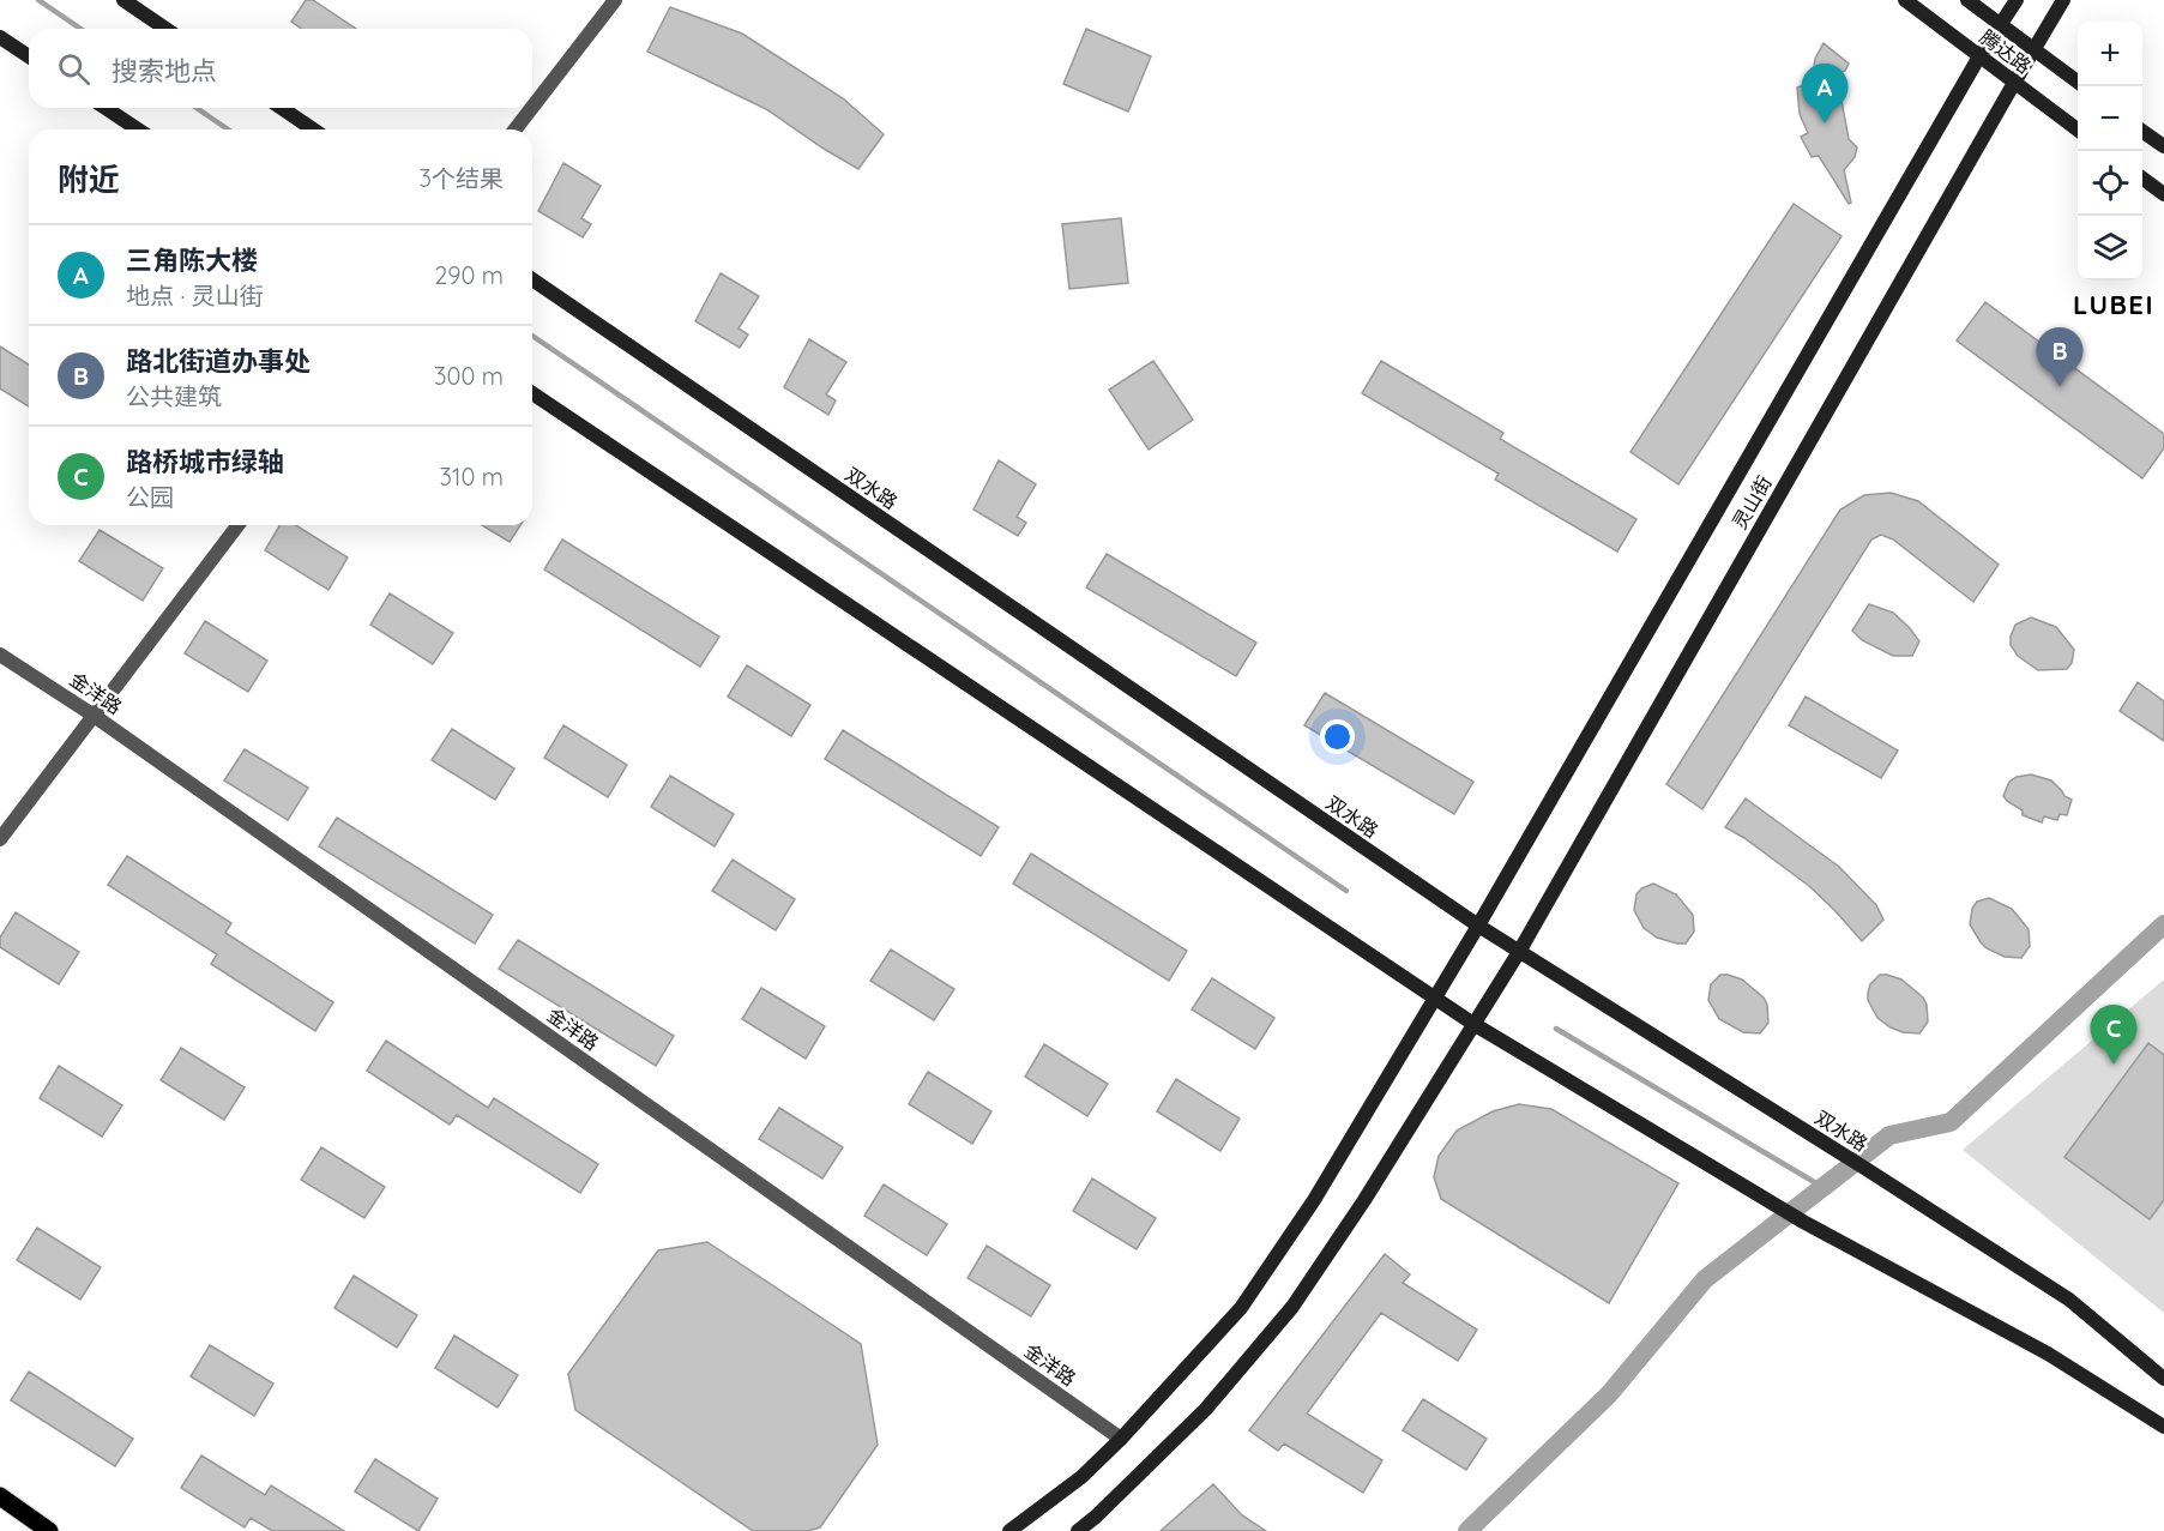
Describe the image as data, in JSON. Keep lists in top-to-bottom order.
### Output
{
  "streets": {
    "main road": ["腾达路", "双水路", "灵山街"],
    "street": ["金洋路"]
  },
  "crossings": [
    ["腾达路", "灵山街"],
    ["双水路", "灵山街"],
    ["灵山街", "金洋路"]
  ],
  "districts": ["LUBEI"],
  "page": {
    "map_buttons": ["+", "−"],
    "search": "搜索地点",
    "pins": ["A", "B", "C"],
    "heading": ["附近", "3个结果"],
    "list": [
      {
        "mark": "A",
        "name": "三角陈大楼",
        "note": "地点 · 灵山街",
        "value": "290 m"
      },
      {
        "mark": "B",
        "name": "路北街道办事处",
        "note": "公共建筑",
        "value": "300 m"
      },
      {
        "mark": "C",
        "name": "路桥城市绿轴",
        "note": "公园",
        "value": "310 m"
      }
    ]
  }
}
